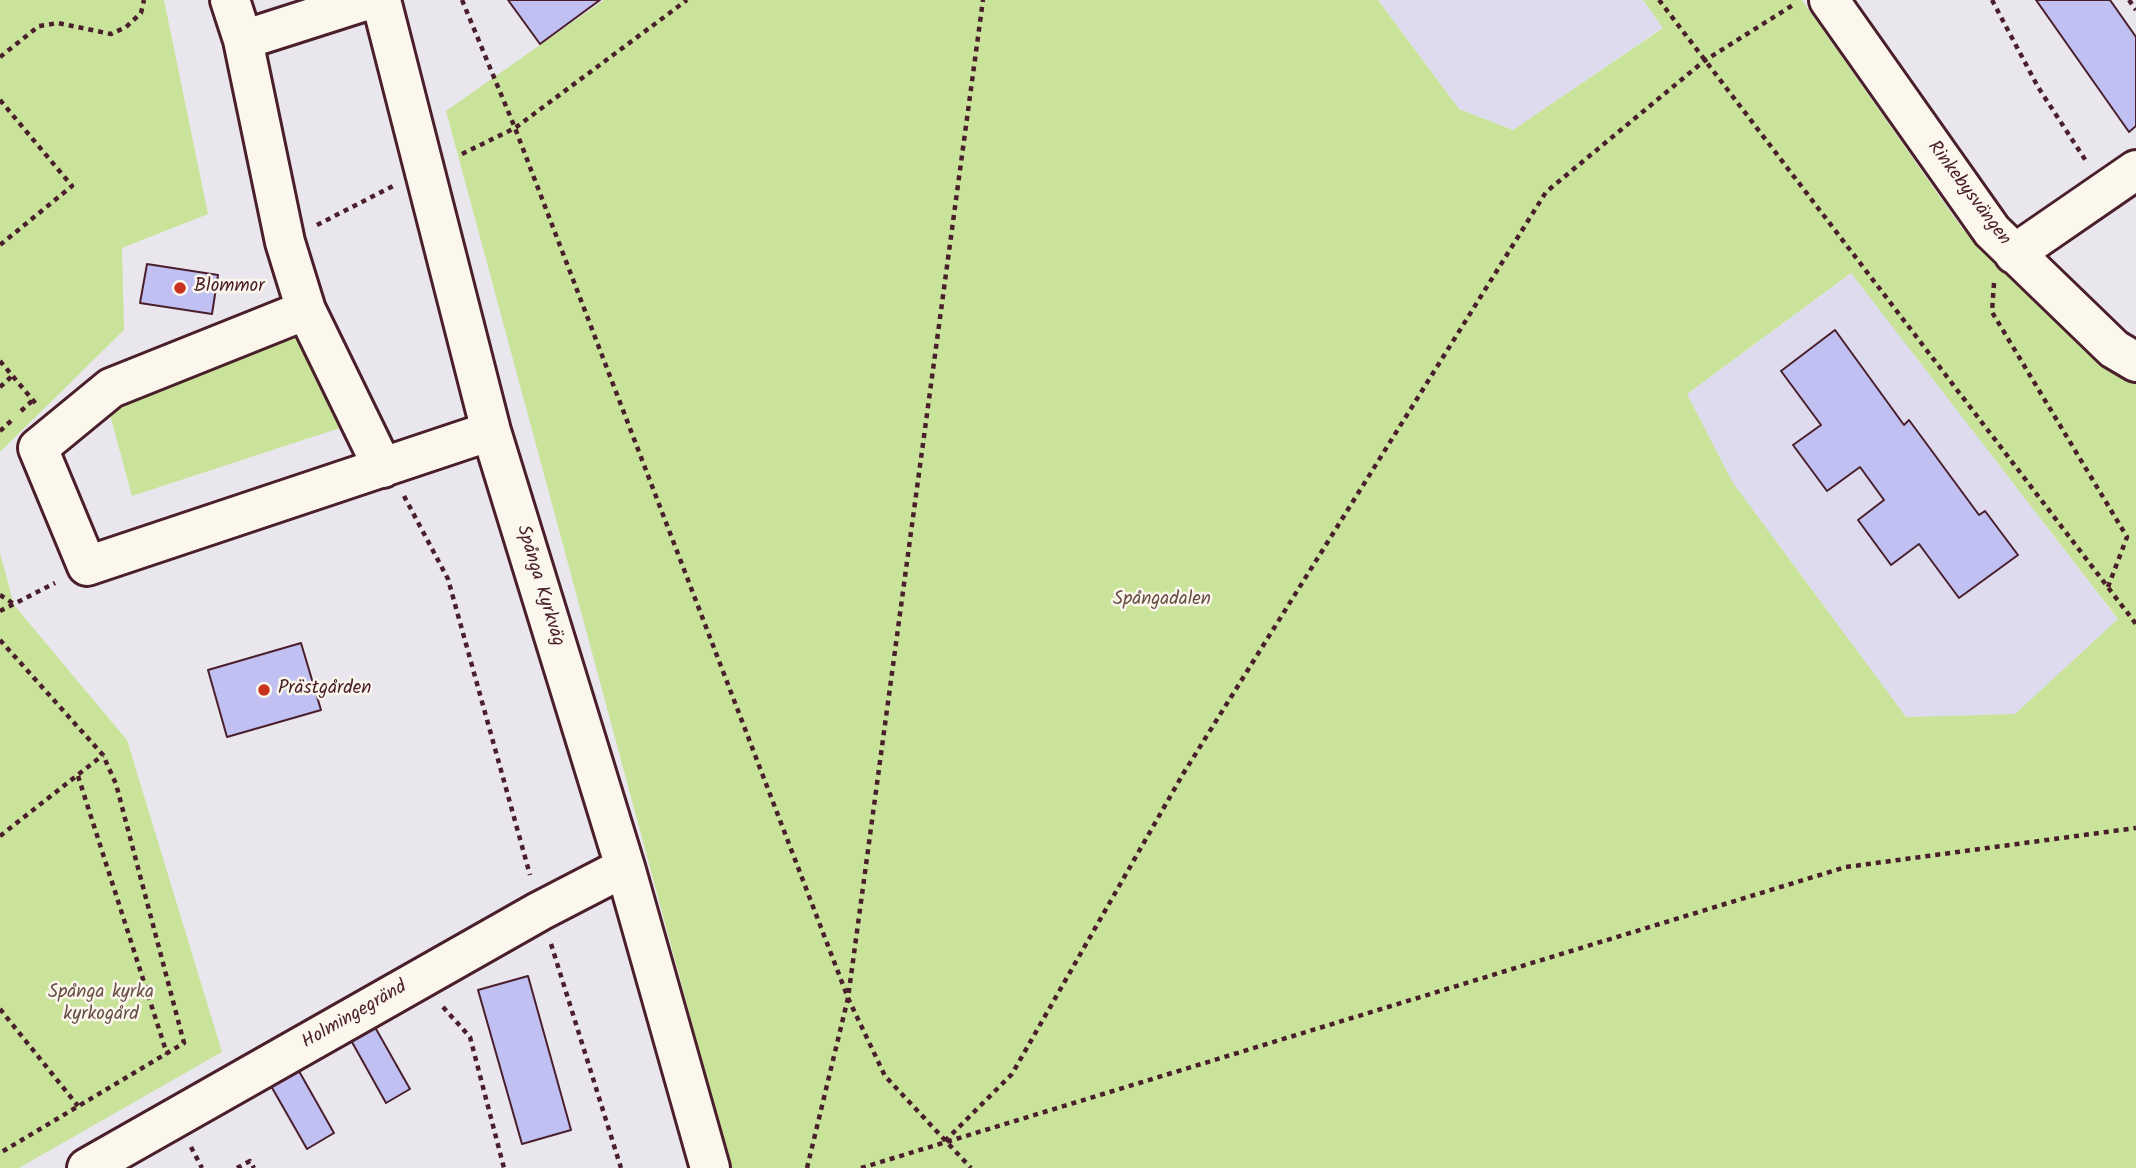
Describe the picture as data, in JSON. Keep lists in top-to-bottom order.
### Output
{
  "streets": {
    "street": ["Rinkebysvängen", "Spånga Kyrkväg", "Holmingegränd"]
  },
  "crossings": [
    ["Spånga Kyrkväg", "Holmingegränd"]
  ],
  "parks": ["Spångadalen", "Spånga kyrka kyrkogård"],
  "places": ["Blommor", "Prästgården"]
}
